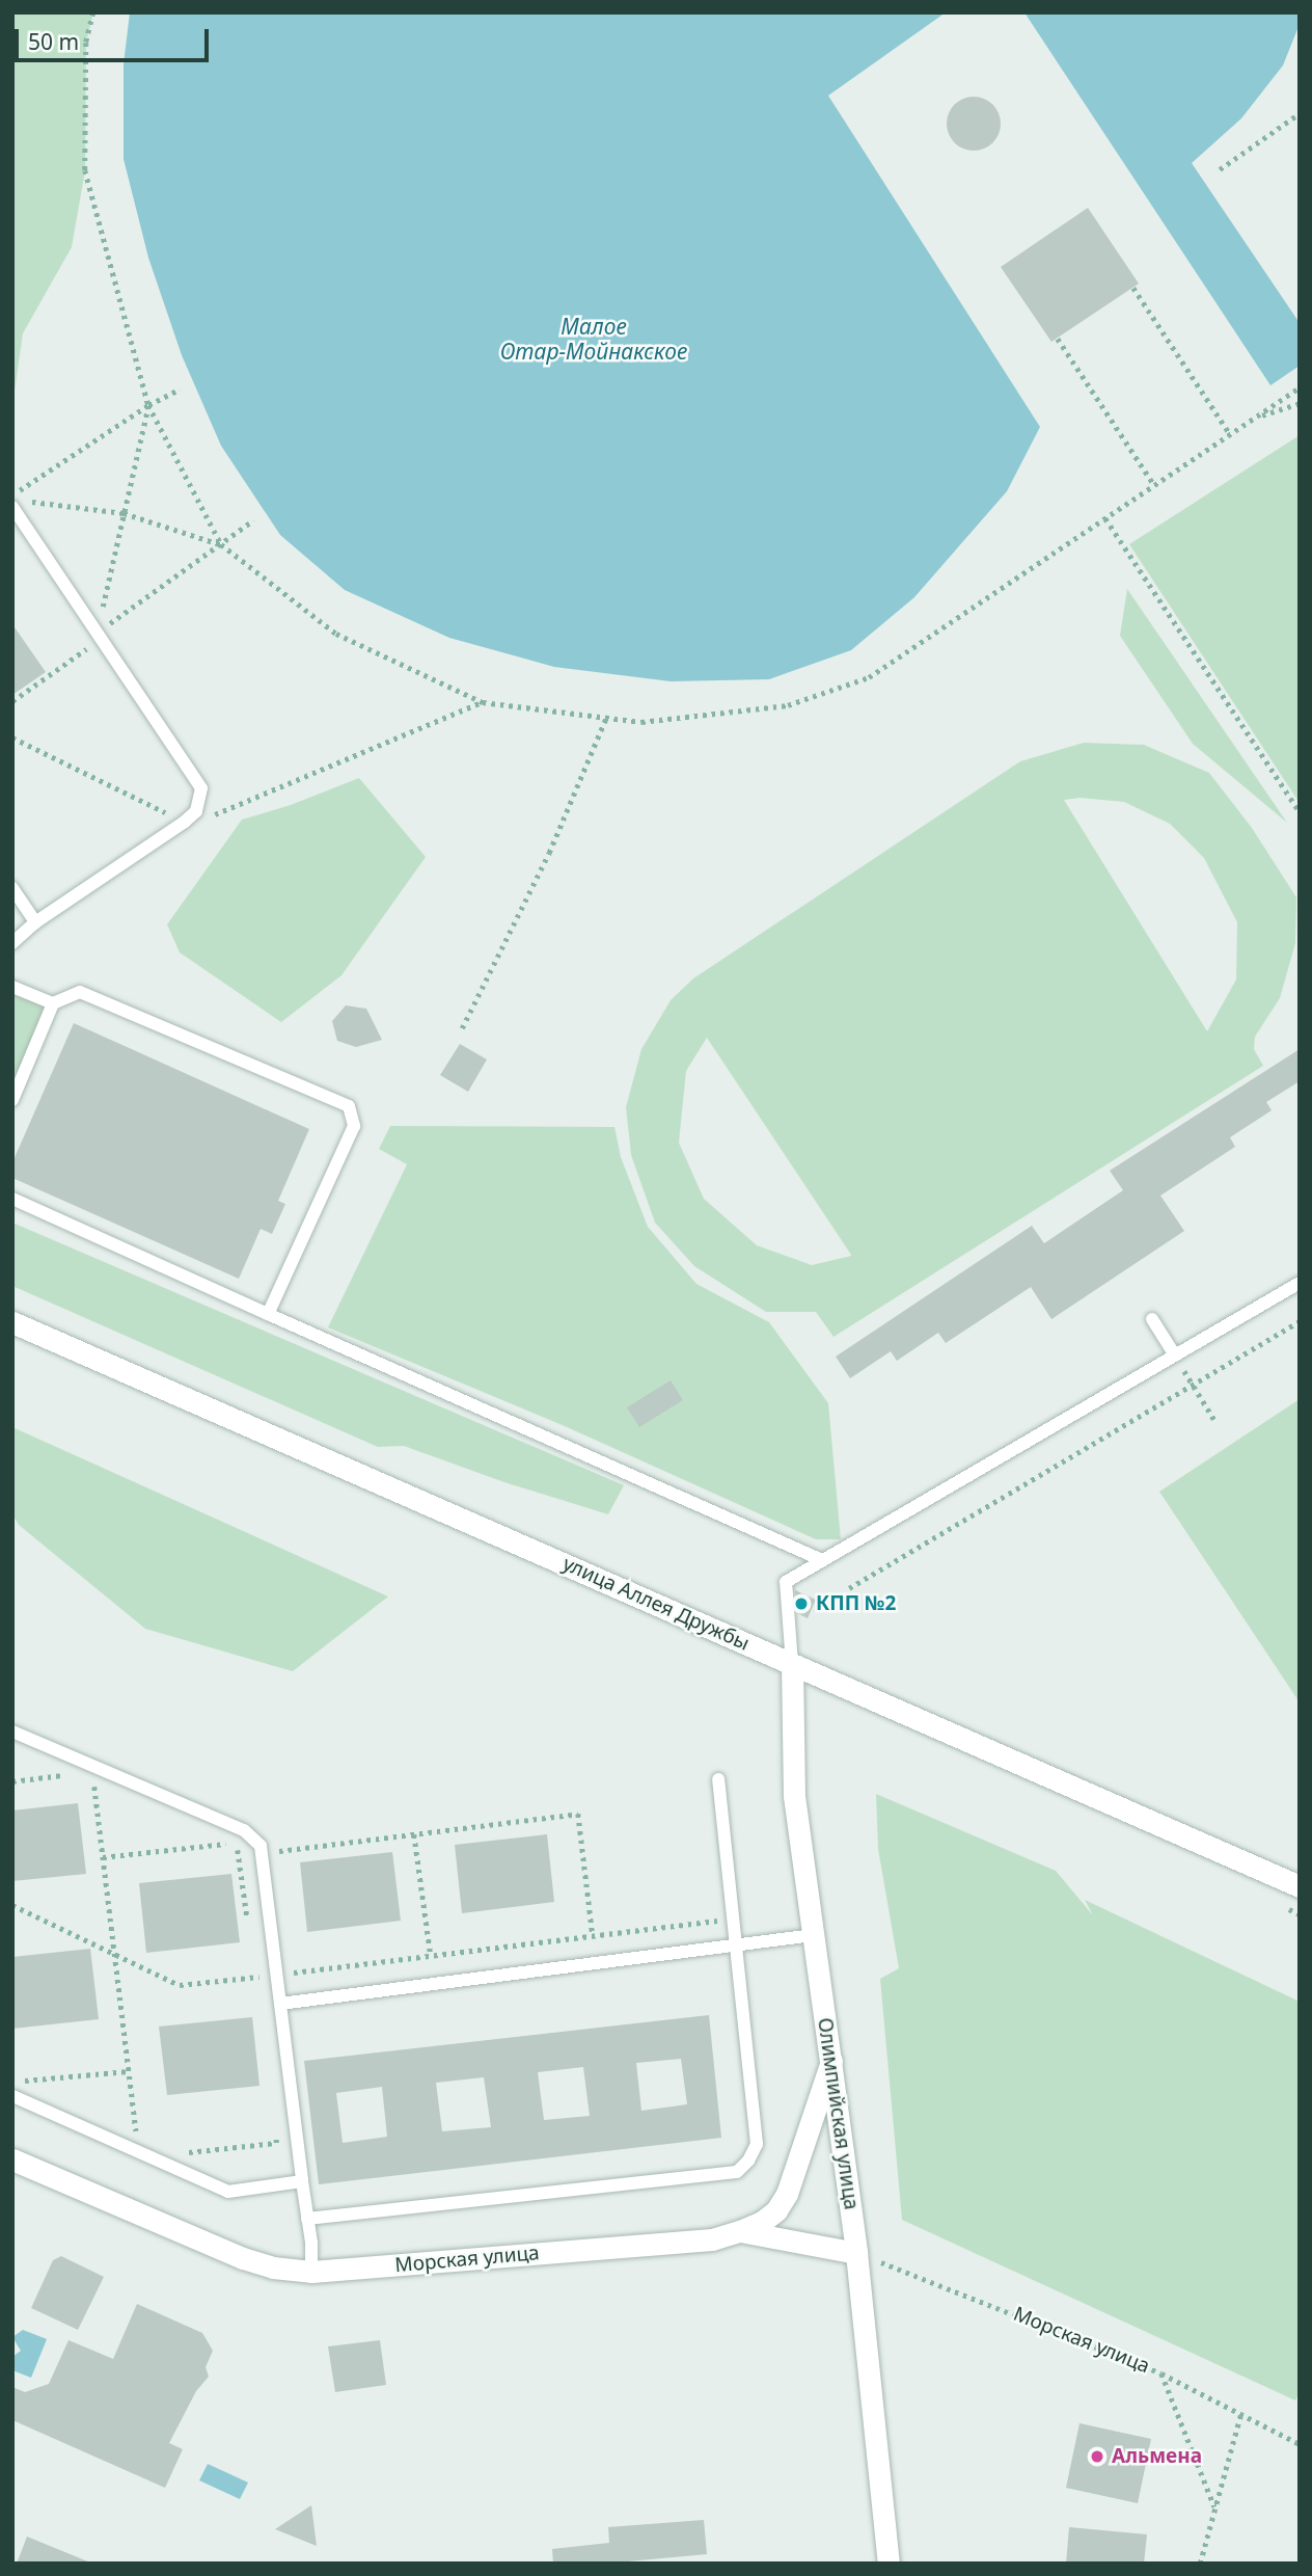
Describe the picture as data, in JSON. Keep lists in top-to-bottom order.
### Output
{
  "streets": {
    "street": ["улица Аллея Дружбы", "Олимпийская улица", "Морская улица"]
  },
  "crossings": [
    ["улица Аллея Дружбы", "Олимпийская улица"],
    ["Олимпийская улица", "Морская улица"]
  ],
  "water": ["Малое Отар-Мойнакское"],
  "places": ["КПП №2", "Альмена"],
  "scale_bar": "50 m"
}
